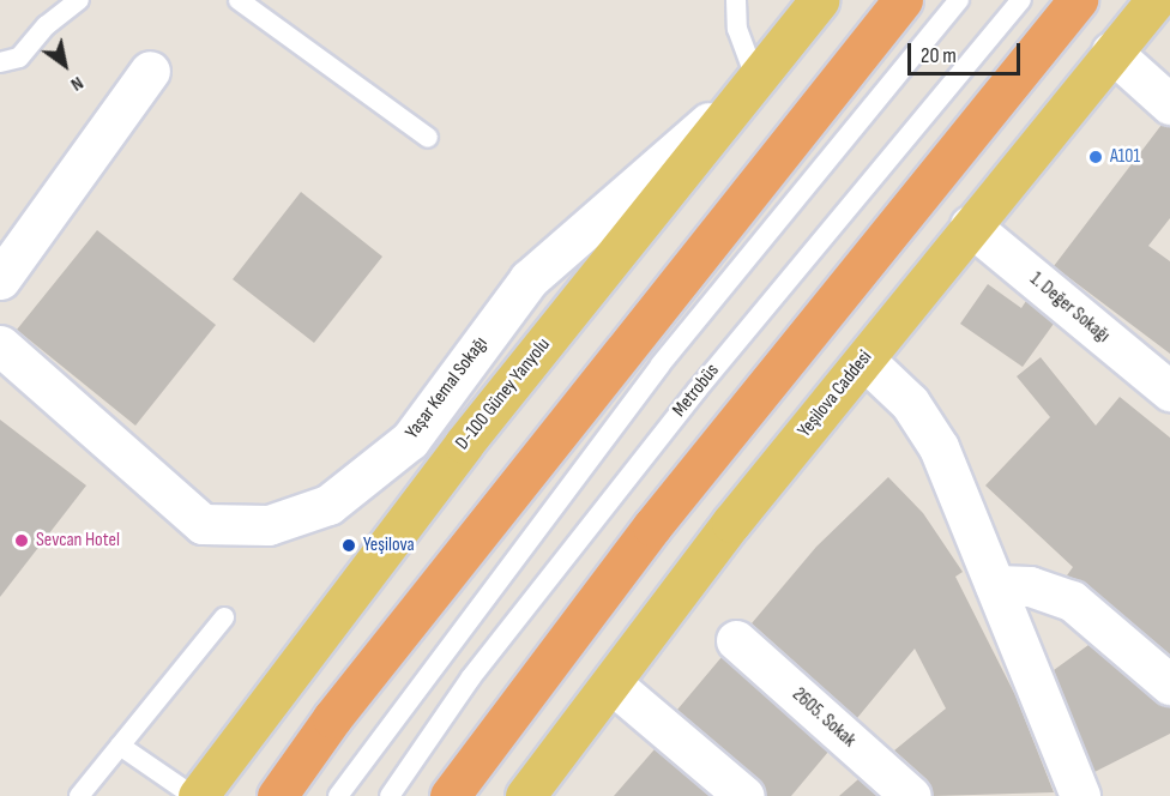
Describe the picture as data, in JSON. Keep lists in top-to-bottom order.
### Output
{
  "streets": {
    "main road": ["D-100 Güney Yanyolu", "Yeşilova Caddesi"],
    "street": ["1. Değer Sokağı", "Yaşar Kemal Sokağı", "2605. Sokak"],
    "lane": ["Metrobüs"]
  },
  "crossings": [
    ["1. Değer Sokağı", "Yeşilova Caddesi"],
    ["Yaşar Kemal Sokağı", "D-100 Güney Yanyolu"]
  ],
  "places": ["A101", "Sevcan Hotel", "Yeşilova"],
  "scale_bar": "20 m",
  "north": "bottom right"
}
